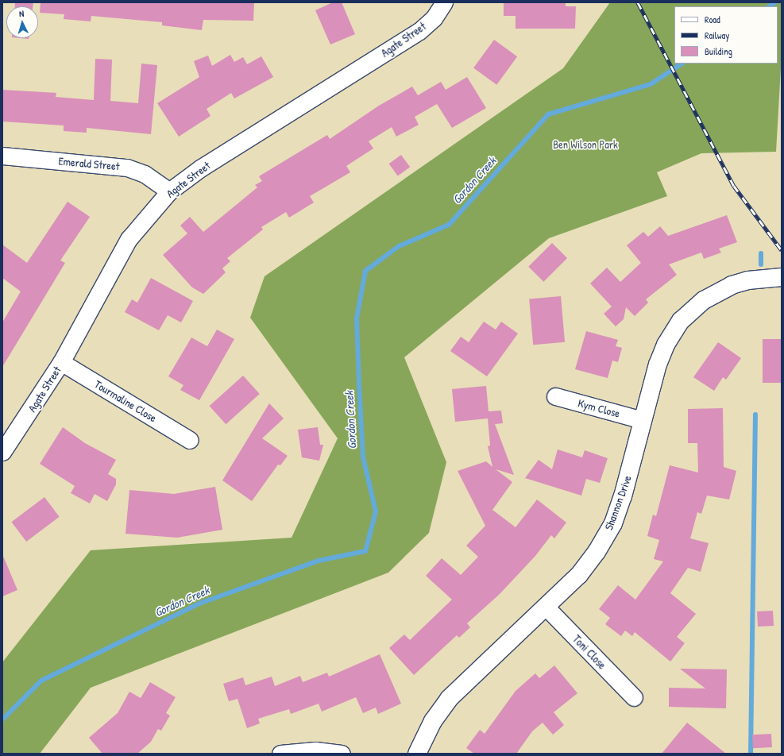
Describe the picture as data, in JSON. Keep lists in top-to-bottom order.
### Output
{
  "streets": {
    "street": [
      "Agate Street",
      "Emerald Street",
      "Tourmaline Close",
      "Kym Close",
      "Shannon Drive",
      "Toni Close"
    ]
  },
  "crossings": [
    ["Agate Street", "Emerald Street"],
    ["Agate Street", "Tourmaline Close"],
    ["Kym Close", "Shannon Drive"],
    ["Shannon Drive", "Toni Close"]
  ],
  "water": ["Gordon Creek"],
  "parks": ["Ben Wilson Park"],
  "legend": ["Road", "Railway", "Building"],
  "north": "top"
}
